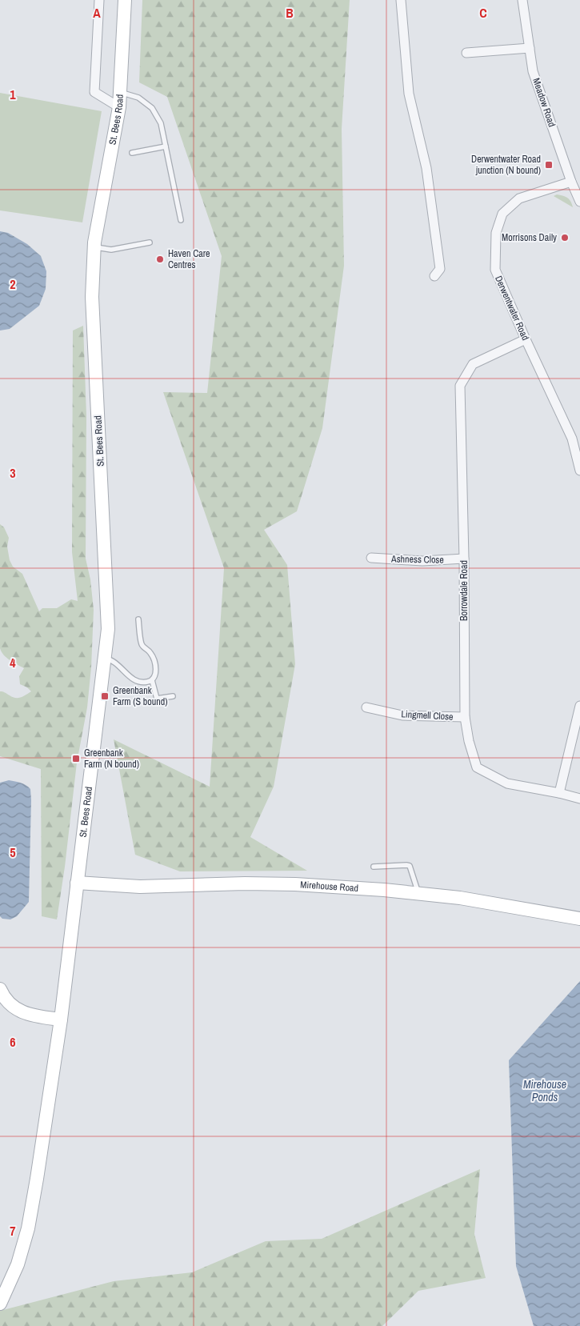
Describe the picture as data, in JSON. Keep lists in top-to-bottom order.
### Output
{
  "streets": {
    "main road": ["St. Bees Road", "Mirehouse Road"],
    "street": [
      "Meadow Road",
      "Derwentwater Road",
      "Ashness Close",
      "Borrowdale Road",
      "Lingmell Close"
    ]
  },
  "crossings": [
    ["Meadow Road", "Derwentwater Road"],
    ["St. Bees Road", "Mirehouse Road"],
    ["Derwentwater Road", "Borrowdale Road"],
    ["Ashness Close", "Borrowdale Road"],
    ["Borrowdale Road", "Lingmell Close"]
  ],
  "water": ["Mirehouse Ponds"],
  "places": {
    "transit": ["Derwentwater Road junction (N bound)", "Greenbank Farm (S bound)", "Greenbank Farm (N bound)"],
    "other": ["Morrisons Daily", "Haven Care Centres"]
  },
  "grid": {
    "columns": ["A", "B", "C"],
    "rows": [
      "1",
      "2",
      "3",
      "4",
      "5",
      "6",
      "7"
    ]
  }
}
